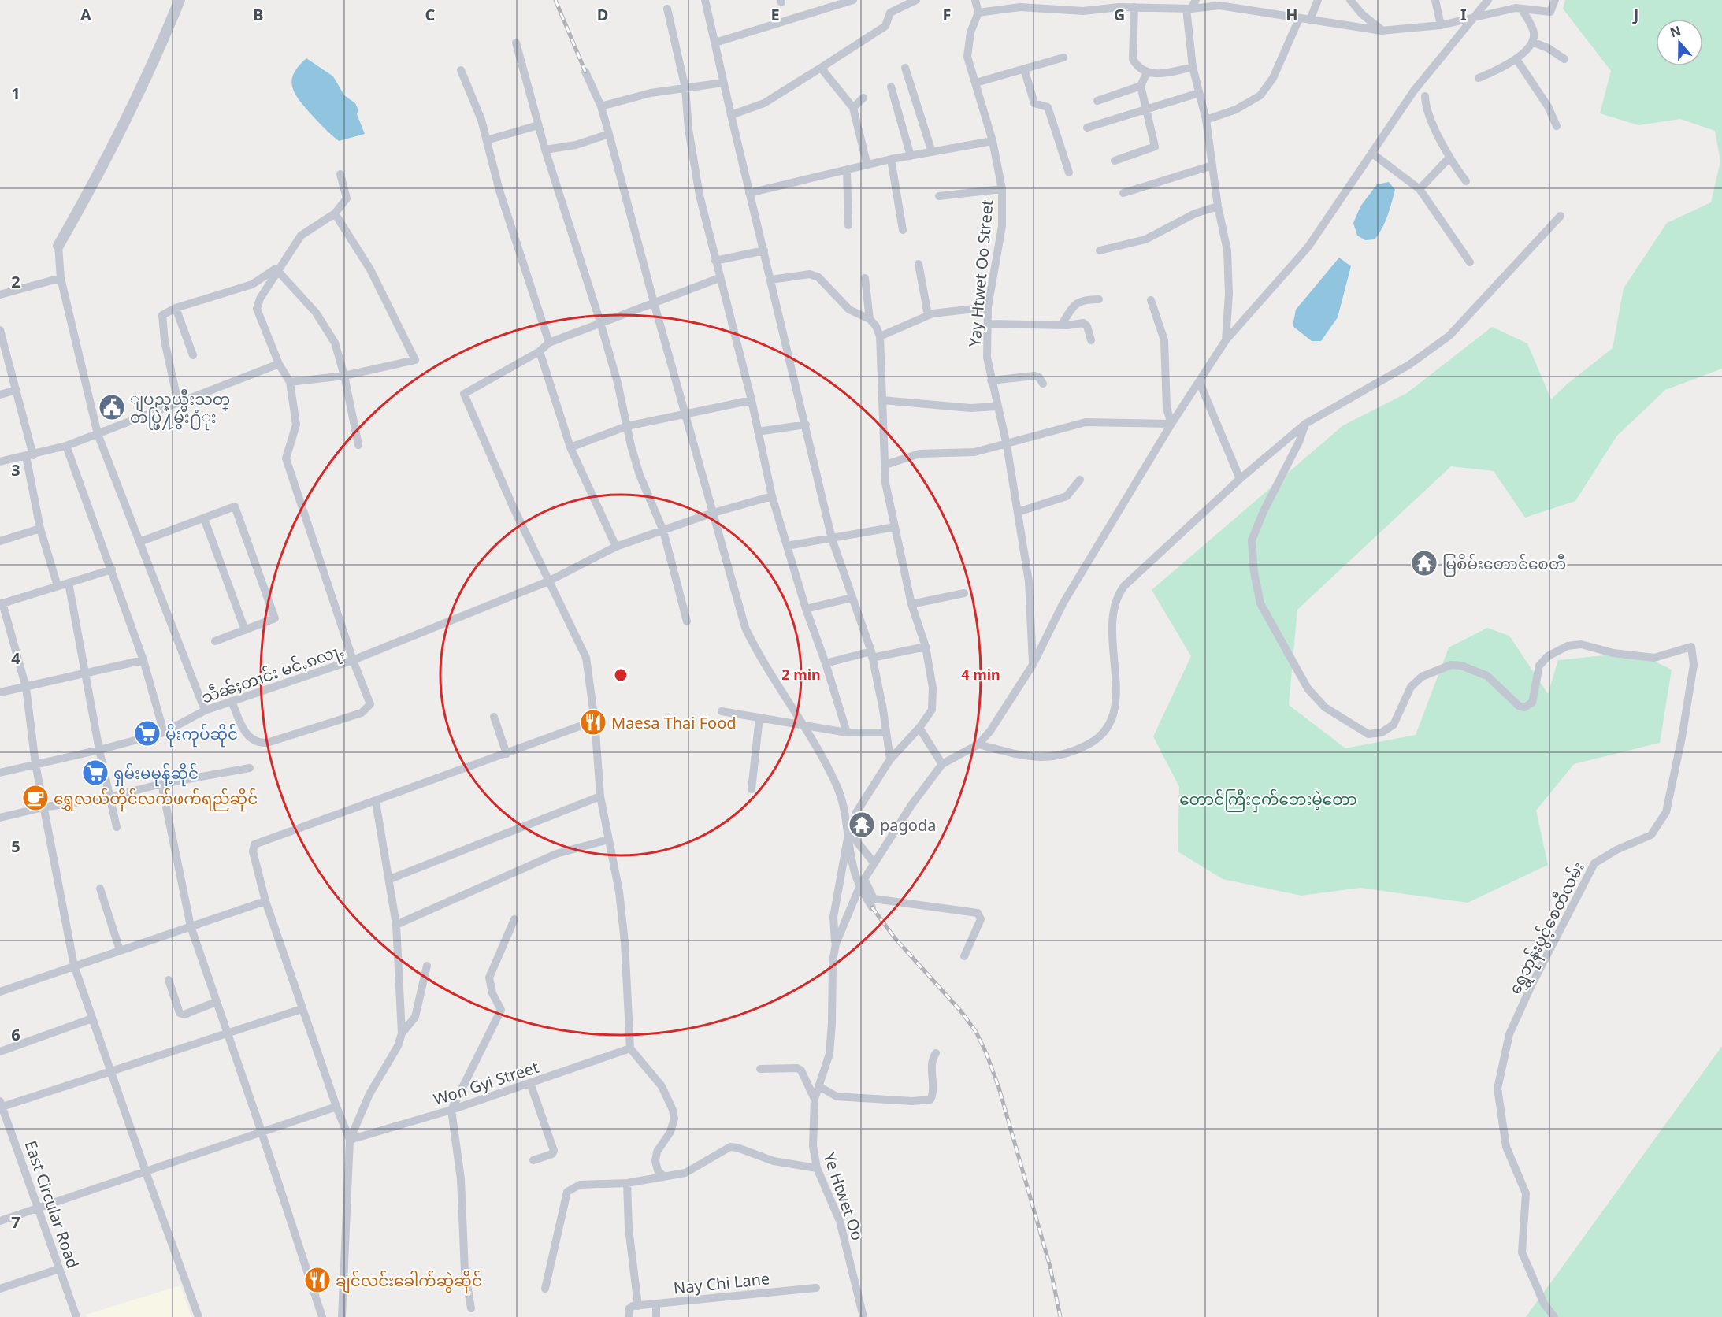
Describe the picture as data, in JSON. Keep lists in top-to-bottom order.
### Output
{
  "streets": {
    "street": [
      "Yay Htwet Oo Street",
      "သဵၼ်ႈတၢင်း မင်ႇၵလႃႇ",
      "ရွှေဘုန်းပွင့်စေတီလမ်း",
      "Won Gyi Street",
      "Ye Htwet Oo",
      "East Circular Road",
      "Nay Chi Lane"
    ]
  },
  "parks": ["တောင်ကြီးငှက်ဘေးမဲ့တော"],
  "places": {
    "public building": ["ျပည္နယ္မီးသတ္ တပ္ဖြဲ႔မွဴး႐ံုး"],
    "temple": ["မြစိမ်းတောင်စေတီ", "pagoda"],
    "restaurant": ["Maesa Thai Food", "ချင်လင်းခေါက်ဆွဲဆိုင်"],
    "supermarket": ["မိုးကုပ်ဆိုင်", "ရှမ်းမမုန့်ဆိုင်"],
    "cafe": ["ရွှေလယ်တိုင်လက်ဖက်ရည်ဆိုင်"]
  },
  "north": "top",
  "grid": {
    "columns": [
      "A",
      "B",
      "C",
      "D",
      "E",
      "F",
      "G",
      "H",
      "I",
      "J"
    ],
    "rows": [
      "1",
      "2",
      "3",
      "4",
      "5",
      "6",
      "7"
    ]
  },
  "rings": ["2 min", "4 min"]
}
